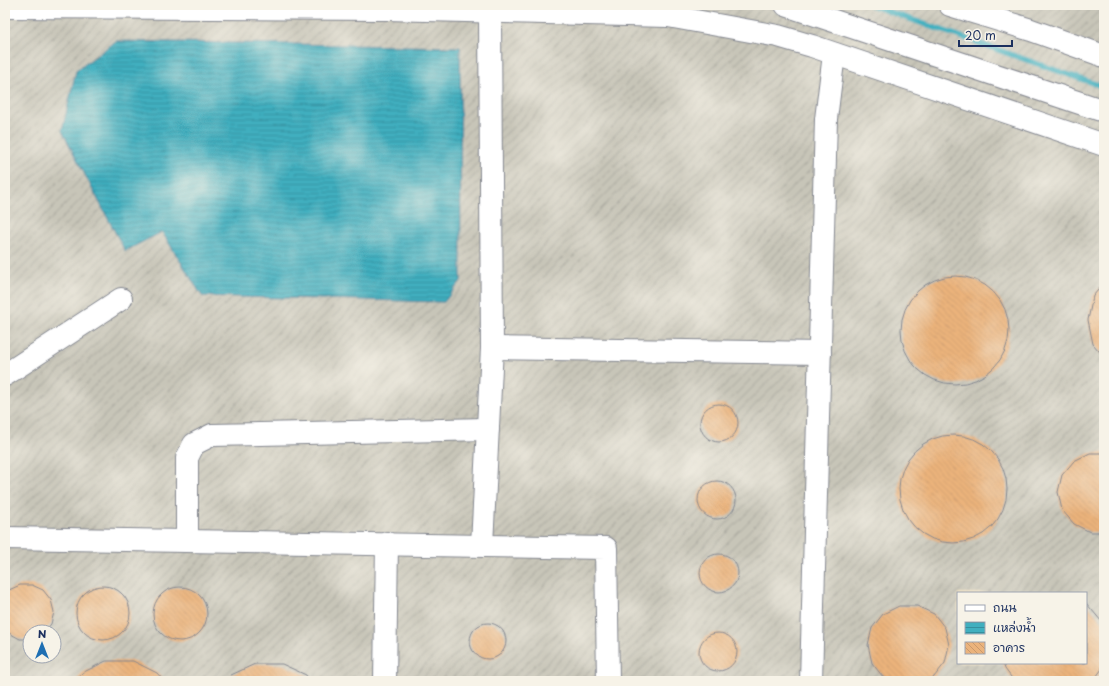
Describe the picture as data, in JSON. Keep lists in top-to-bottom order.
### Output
{
  "legend": ["ถนน", "แหล่งน้ำ", "อาคาร"],
  "scale_bar": "20 m",
  "north": "top"
}
